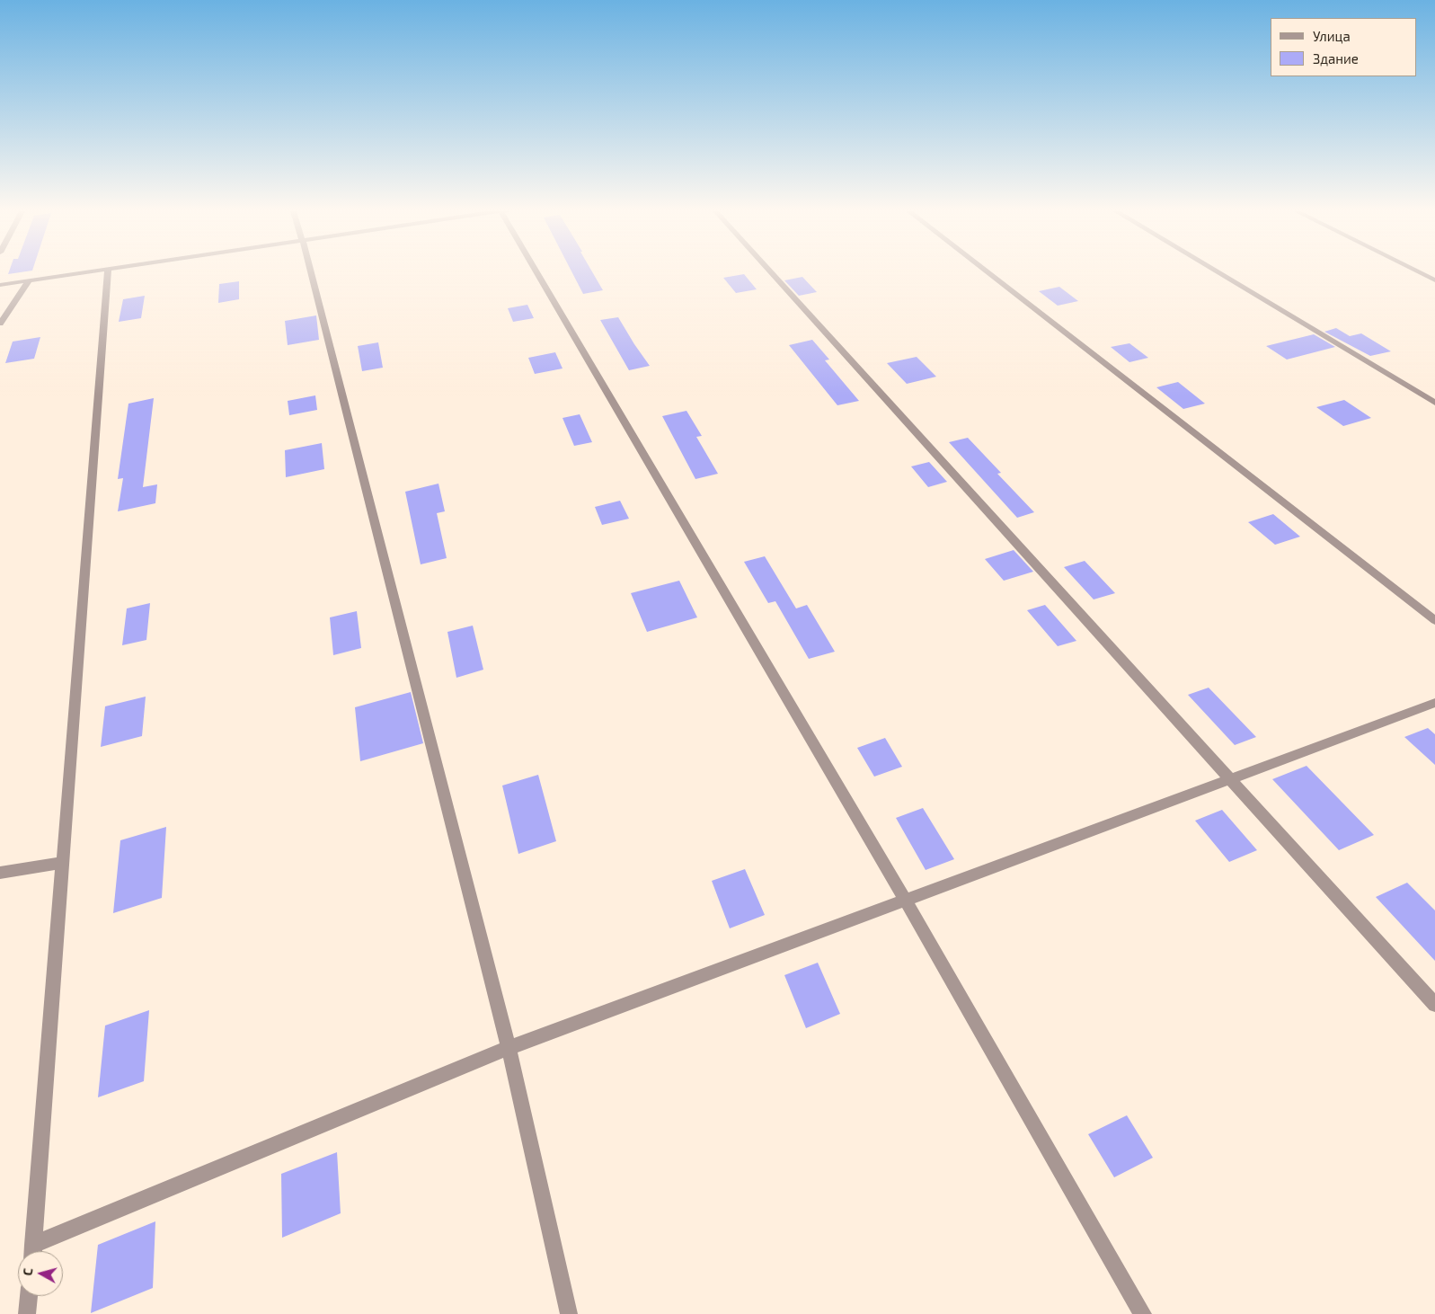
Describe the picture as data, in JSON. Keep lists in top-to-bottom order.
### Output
{
  "legend": ["Улица", "Здание"],
  "north": "left"
}
